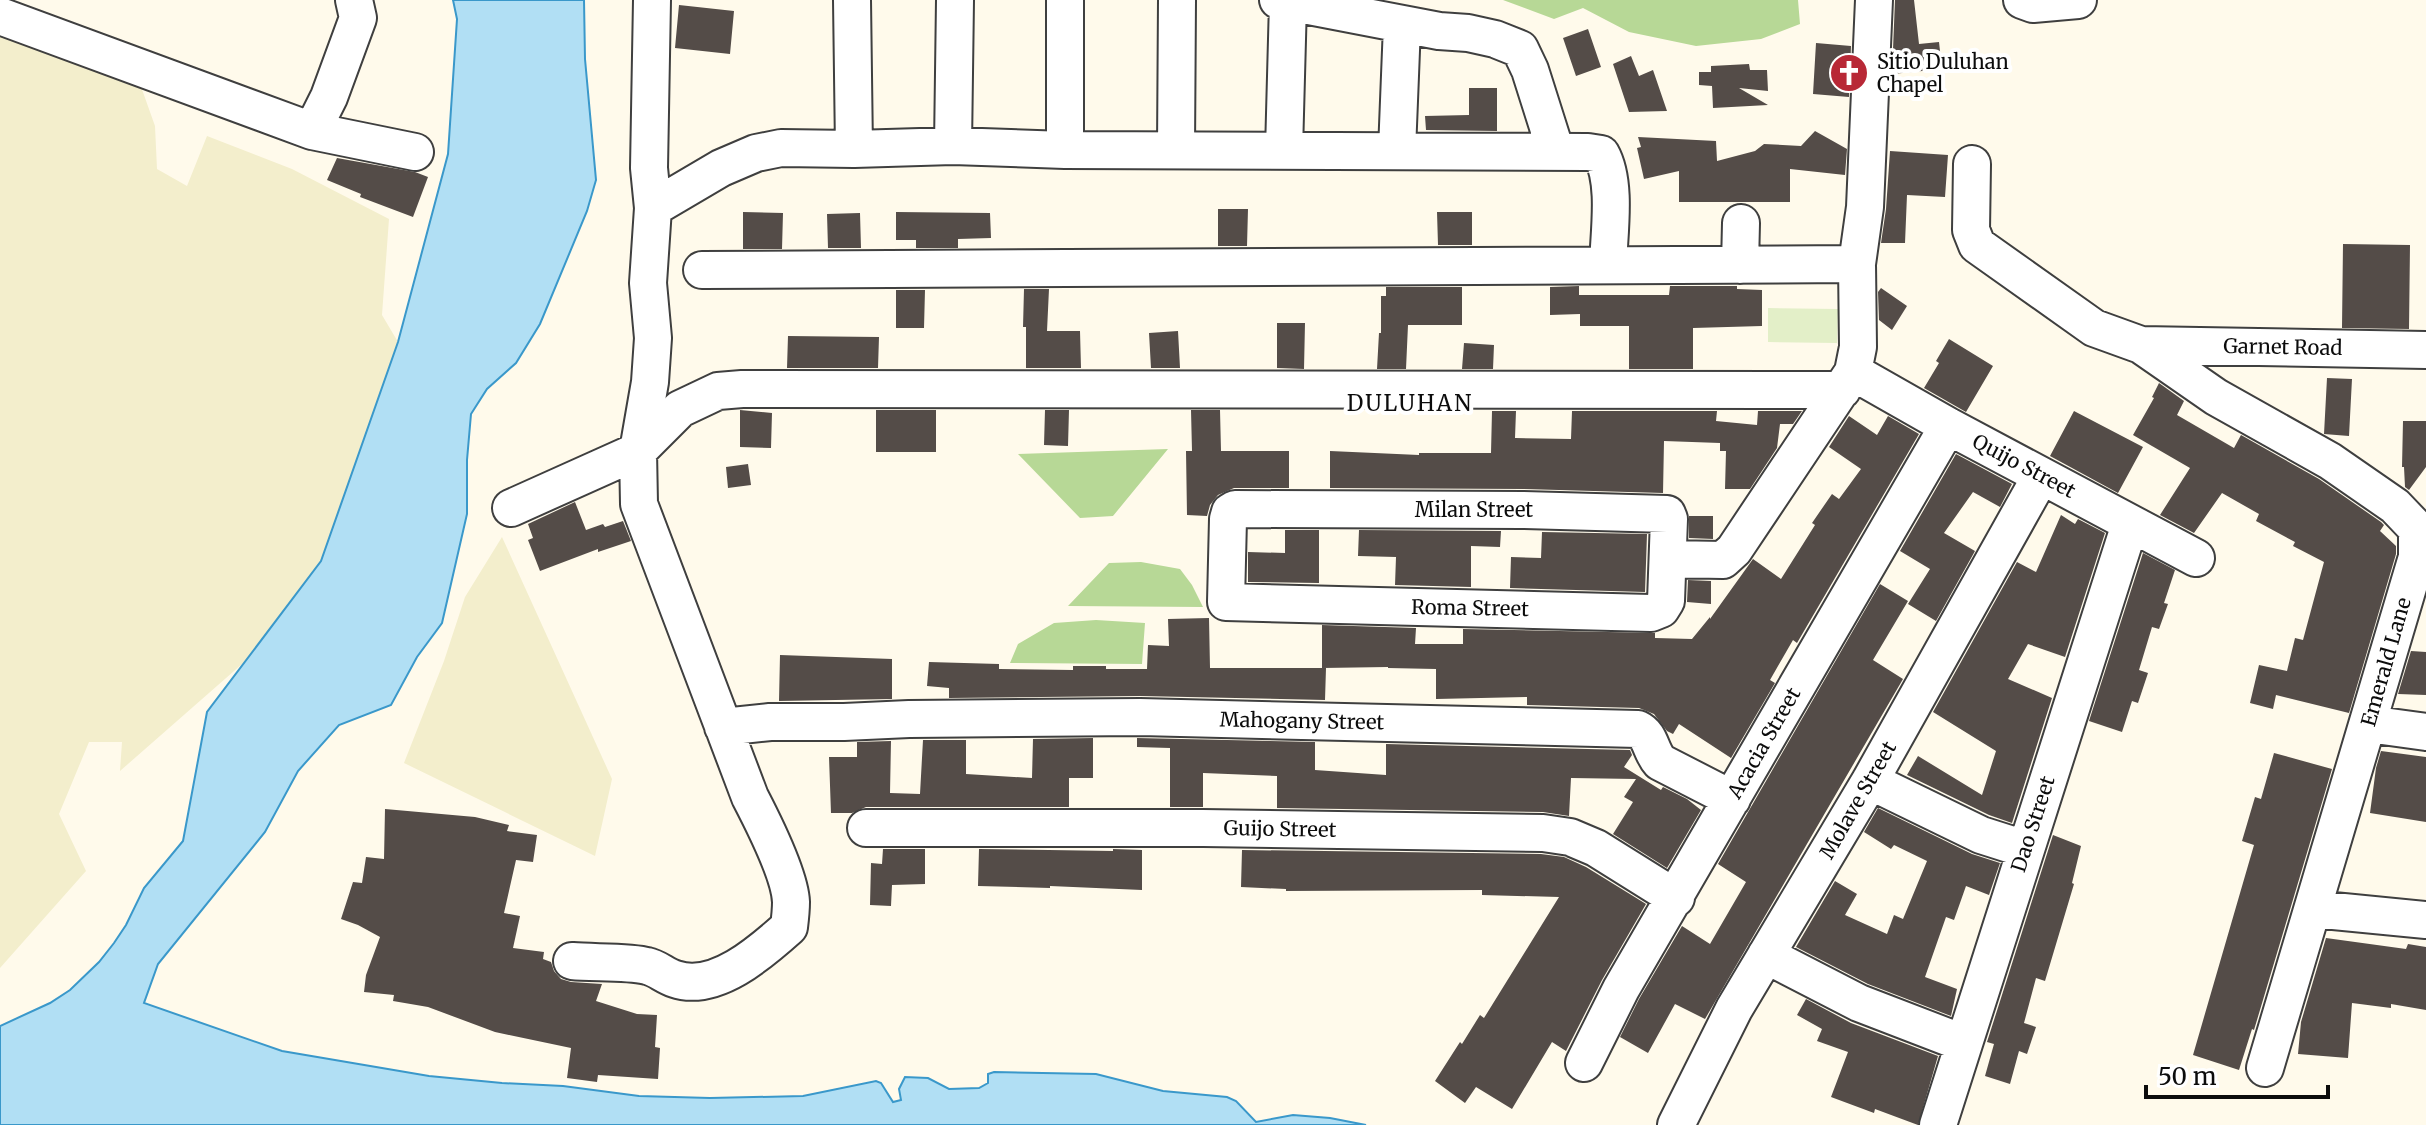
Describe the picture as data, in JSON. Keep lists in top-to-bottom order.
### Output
{
  "streets": {
    "street": [
      "Garnet Road",
      "Quijo Street",
      "Milan Street",
      "Roma Street",
      "Emerald Lane",
      "Mahogany Street",
      "Acacia Street",
      "Molave Street",
      "Dao Street",
      "Guijo Street"
    ]
  },
  "crossings": [
    ["Garnet Road", "Emerald Lane"],
    ["Quijo Street", "Acacia Street"],
    ["Quijo Street", "Molave Street"],
    ["Quijo Street", "Dao Street"],
    ["Milan Street", "Roma Street"],
    ["Mahogany Street", "Acacia Street"],
    ["Acacia Street", "Guijo Street"]
  ],
  "districts": ["DULUHAN"],
  "places": {
    "church": ["Sitio Duluhan Chapel"]
  },
  "scale_bar": "50 m"
}
